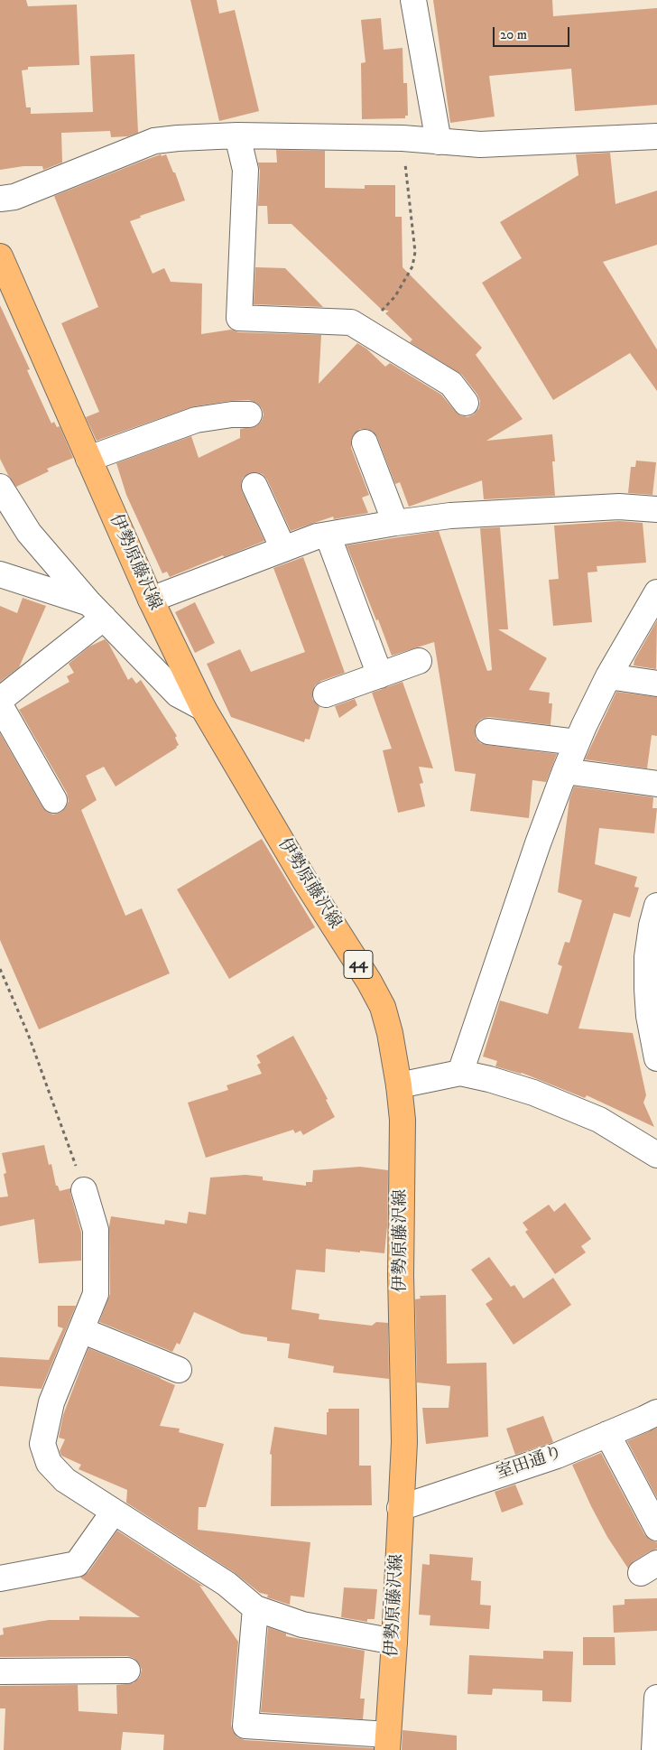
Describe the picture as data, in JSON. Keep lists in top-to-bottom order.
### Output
{
  "streets": {
    "main road": ["伊勢原藤沢線", "44"],
    "street": ["室田通り"]
  },
  "crossings": [
    ["伊勢原藤沢線", "室田通り"]
  ],
  "scale_bar": "20 m"
}
